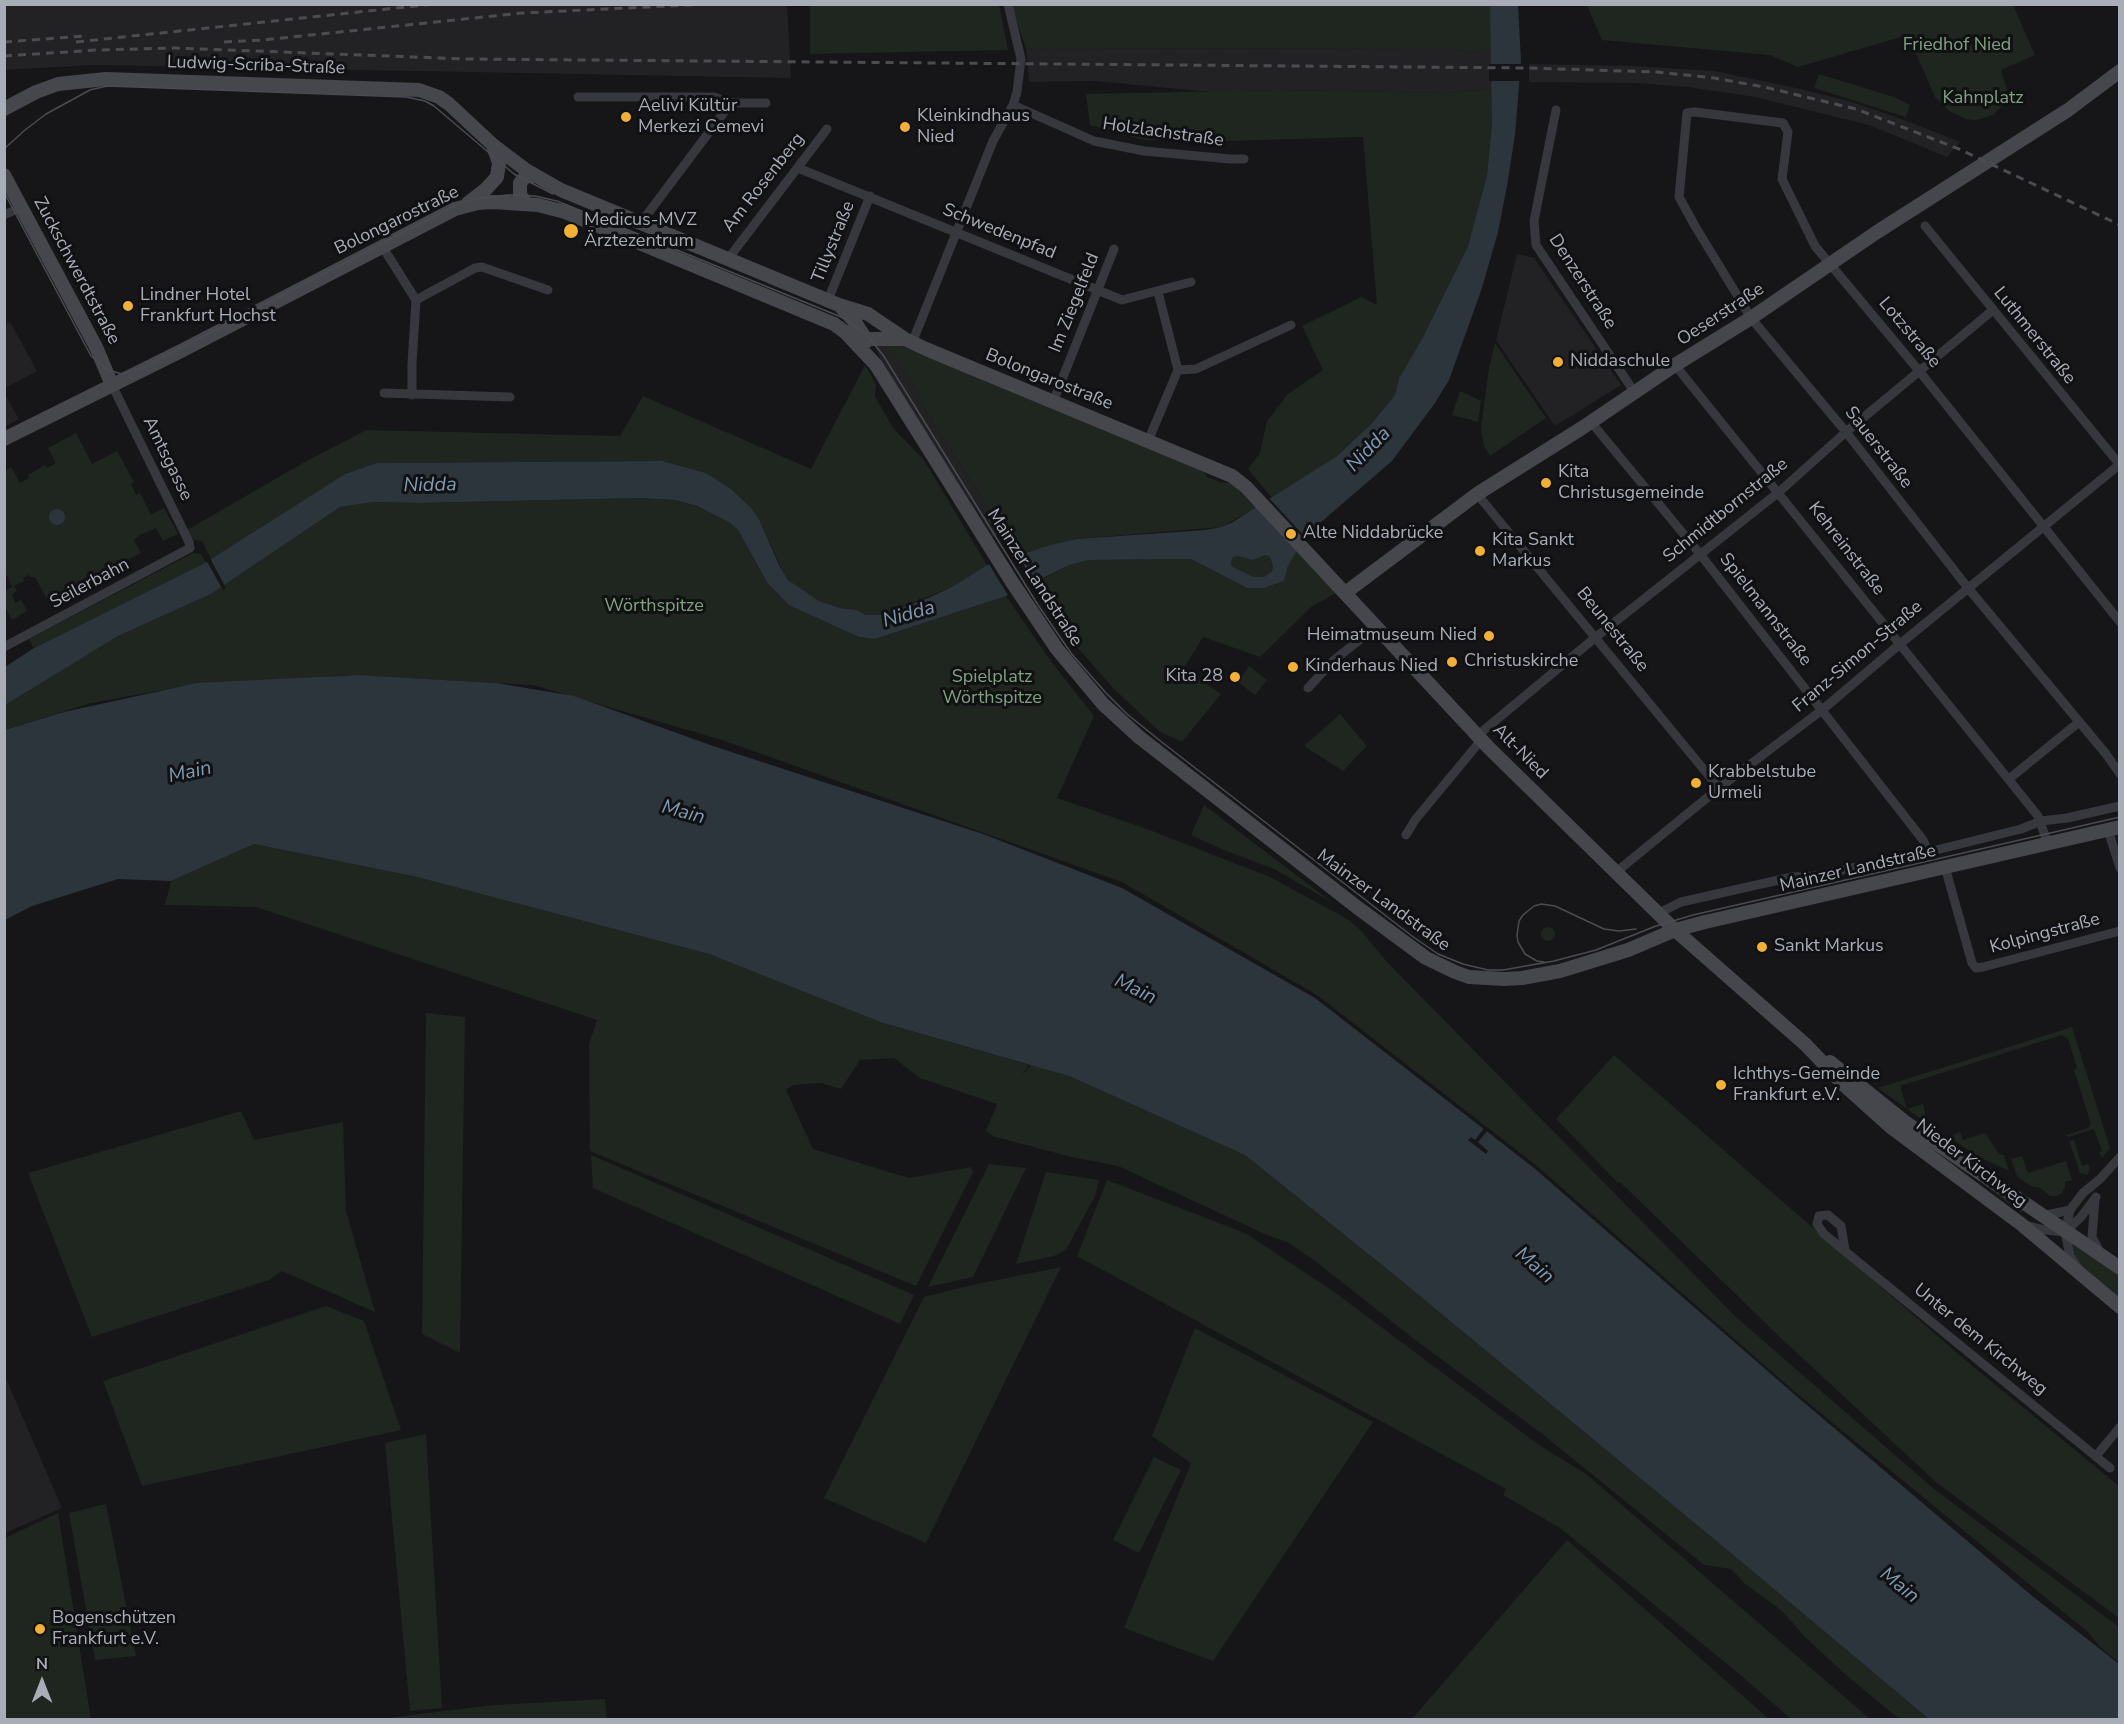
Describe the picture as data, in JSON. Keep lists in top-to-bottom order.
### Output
{
  "streets": {
    "main road": [
      "Ludwig-Scriba-Straße",
      "Bolongarostraße",
      "Zuckschwerdtstraße",
      "Oeserstraße",
      "Mainzer Landstraße",
      "Alt-Nied",
      "Nieder Kirchweg"
    ],
    "street": [
      "Holzlachstraße",
      "Am Rosenberg",
      "Schwedenpfad",
      "Tillystraße",
      "Denzerstraße",
      "Im Ziegelfeld",
      "Lotzstraße",
      "Luthmerstraße",
      "Sauerstraße",
      "Amtsgasse",
      "Schmidtbornstraße",
      "Kehreinstraße",
      "Seilerbahn",
      "Spielmannstraße",
      "Beunestraße",
      "Franz-Simon-Straße",
      "Kolpingstraße",
      "Unter dem Kirchweg"
    ]
  },
  "crossings": [
    ["Am Rosenberg", "Schwedenpfad"],
    ["Bolongarostraße", "Zuckschwerdtstraße"],
    ["Bolongarostraße", "Im Ziegelfeld"],
    ["Bolongarostraße", "Oeserstraße"],
    ["Bolongarostraße", "Amtsgasse"],
    ["Bolongarostraße", "Mainzer Landstraße"],
    ["Bolongarostraße", "Alt-Nied"],
    ["Schwedenpfad", "Tillystraße"],
    ["Schwedenpfad", "Im Ziegelfeld"],
    ["Zuckschwerdtstraße", "Amtsgasse"],
    ["Denzerstraße", "Oeserstraße"],
    ["Oeserstraße", "Lotzstraße"],
    ["Oeserstraße", "Sauerstraße"],
    ["Oeserstraße", "Kehreinstraße"],
    ["Oeserstraße", "Spielmannstraße"],
    ["Oeserstraße", "Beunestraße"],
    ["Oeserstraße", "Alt-Nied"],
    ["Lotzstraße", "Sauerstraße"],
    ["Lotzstraße", "Schmidtbornstraße"],
    ["Lotzstraße", "Franz-Simon-Straße"],
    ["Luthmerstraße", "Schmidtbornstraße"],
    ["Luthmerstraße", "Franz-Simon-Straße"],
    ["Sauerstraße", "Schmidtbornstraße"],
    ["Sauerstraße", "Franz-Simon-Straße"],
    ["Amtsgasse", "Seilerbahn"],
    ["Schmidtbornstraße", "Kehreinstraße"],
    ["Schmidtbornstraße", "Spielmannstraße"],
    ["Schmidtbornstraße", "Beunestraße"],
    ["Schmidtbornstraße", "Alt-Nied"],
    ["Kehreinstraße", "Mainzer Landstraße"],
    ["Kehreinstraße", "Franz-Simon-Straße"],
    ["Mainzer Landstraße", "Spielmannstraße"],
    ["Mainzer Landstraße", "Alt-Nied"],
    ["Mainzer Landstraße", "Kolpingstraße"],
    ["Mainzer Landstraße", "Nieder Kirchweg"],
    ["Spielmannstraße", "Franz-Simon-Straße"],
    ["Beunestraße", "Franz-Simon-Straße"],
    ["Franz-Simon-Straße", "Alt-Nied"],
    ["Alt-Nied", "Nieder Kirchweg"]
  ],
  "water": ["Nidda", "Main"],
  "parks": [
    "Friedhof Nied",
    "Kahnplatz",
    "Wörthspitze",
    "Spielplatz Wörthspitze"
  ],
  "places": [
    "Aelivi Kültür Merkezi Cemevi",
    "Kleinkindhaus Nied",
    "Medicus-MVZ Ärztezentrum",
    "Lindner Hotel Frankfurt Hochst",
    "Niddaschule",
    "Kita Christusgemeinde",
    "Alte Niddabrücke",
    "Kita Sankt Markus",
    "Heimatmuseum Nied",
    "Christuskirche",
    "Kinderhaus Nied",
    "Kita 28",
    "Krabbelstube Urmeli",
    "Sankt Markus",
    "Ichthys-Gemeinde Frankfurt e.V.",
    "Bogenschützen Frankfurt e.V."
  ],
  "north": "top"
}
